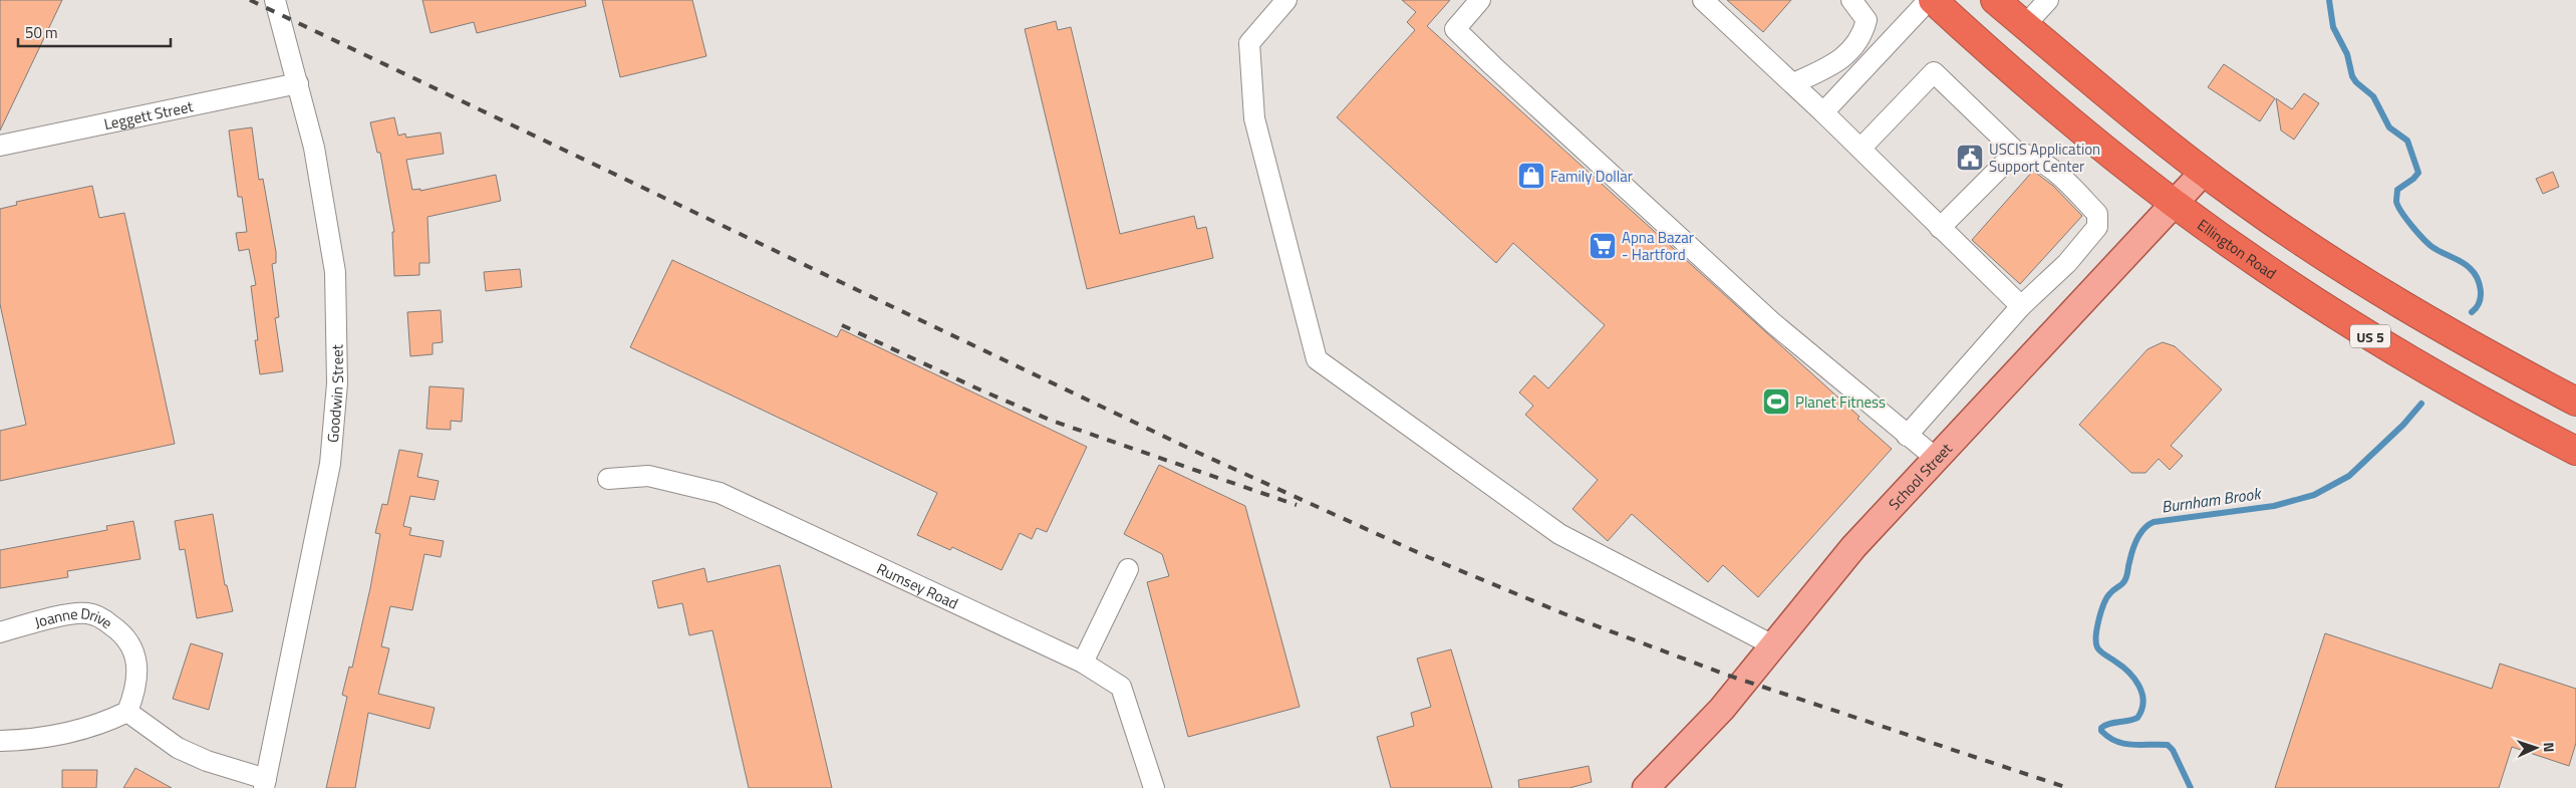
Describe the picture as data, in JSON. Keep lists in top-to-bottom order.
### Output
{
  "streets": {
    "highway": ["Ellington Road", "US 5"],
    "main road": ["School Street"],
    "street": [
      "Leggett Street",
      "Goodwin Street",
      "Rumsey Road",
      "Joanne Drive"
    ]
  },
  "crossings": [
    ["Leggett Street", "Goodwin Street"],
    ["Ellington Road", "School Street"],
    ["US 5", "School Street"]
  ],
  "water": ["Burnham Brook"],
  "places": {
    "public building": ["USCIS Application Support Center"],
    "shop": ["Family Dollar"],
    "supermarket": ["Apna Bazar - Hartford"],
    "sports": ["Planet Fitness"]
  },
  "scale_bar": "50 m",
  "north": "right"
}
